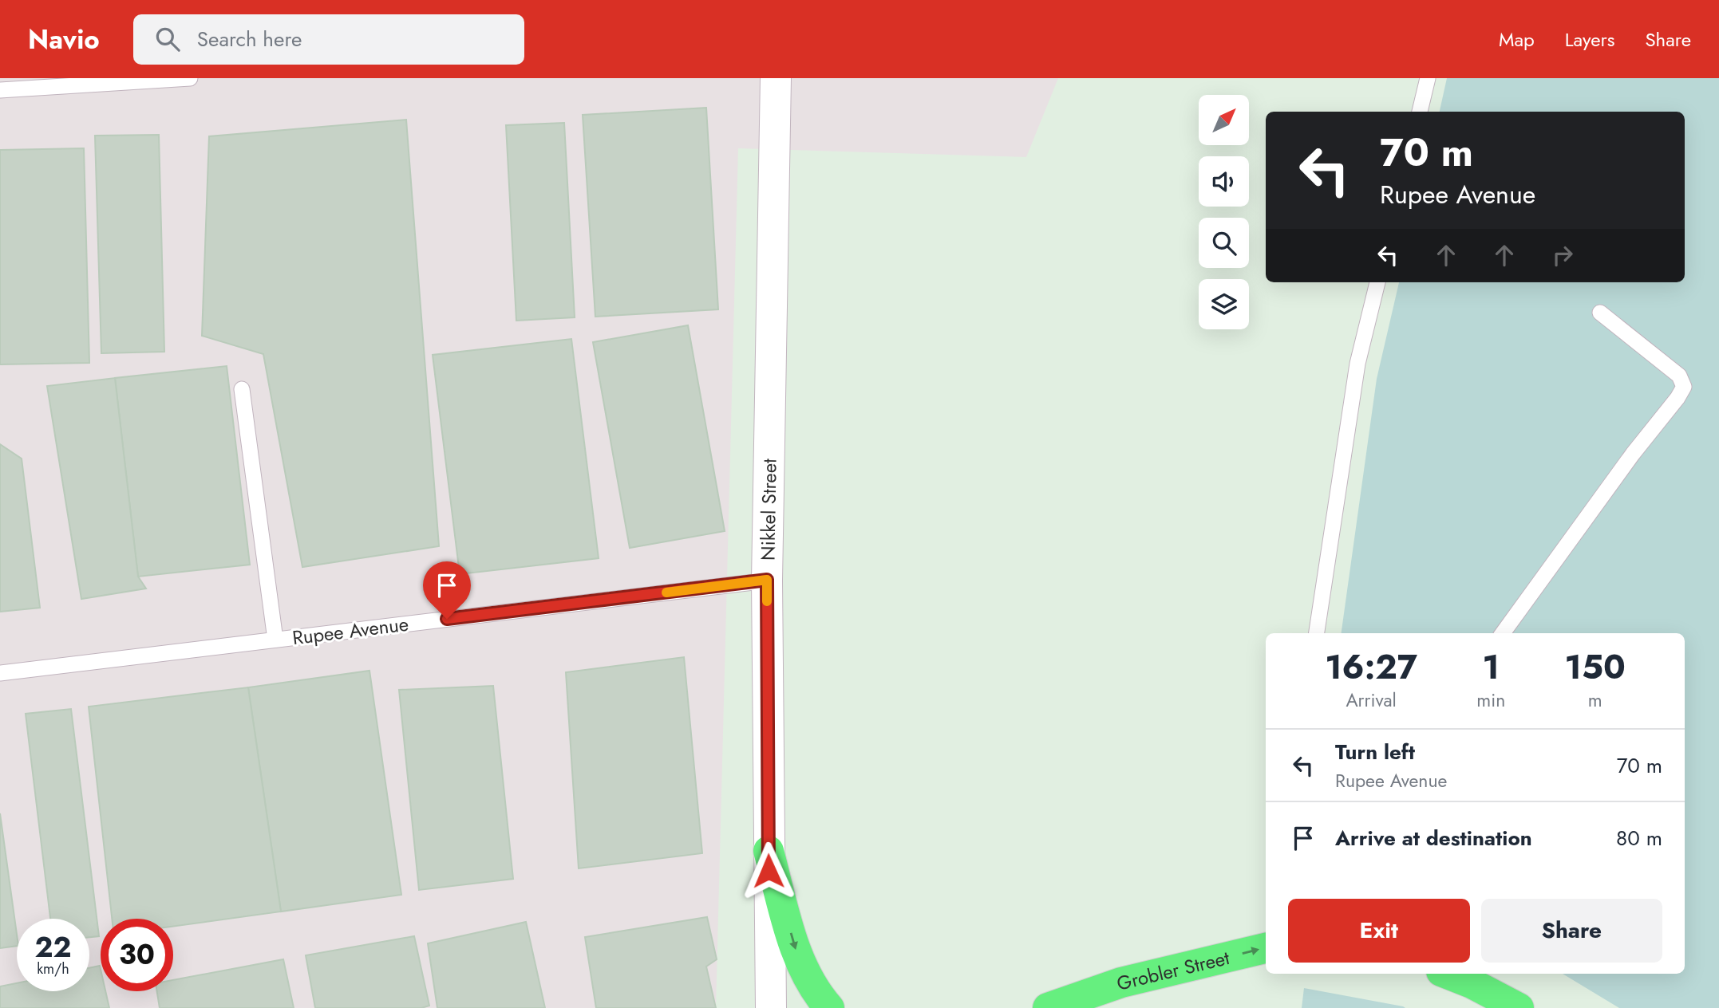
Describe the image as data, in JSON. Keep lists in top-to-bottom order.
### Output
{
  "streets": {
    "main road": ["Grobler Street"],
    "street": ["Nikkel Street"],
    "lane": ["Rupee Avenue"]
  },
  "crossings": [
    ["Nikkel Street", "Rupee Avenue"]
  ],
  "one_way": ["Grobler Street"],
  "north": "top right",
  "page": {
    "header": "Navio",
    "search": "Search here",
    "nav": ["Map", "Layers", "Share"],
    "turn": ["70 m", "Rupee Avenue"],
    "eta": [
      "16:27",
      "Arrival",
      "1",
      "min",
      "150",
      "m"
    ],
    "list": [
      {
        "name": "Turn left",
        "note": "Rupee Avenue",
        "value": "70 m"
      },
      {
        "name": "Arrive at destination",
        "value": "80 m"
      }
    ],
    "buttons": ["Exit", "Share"],
    "speed": "22 km/h",
    "limit": "30"
  }
}
